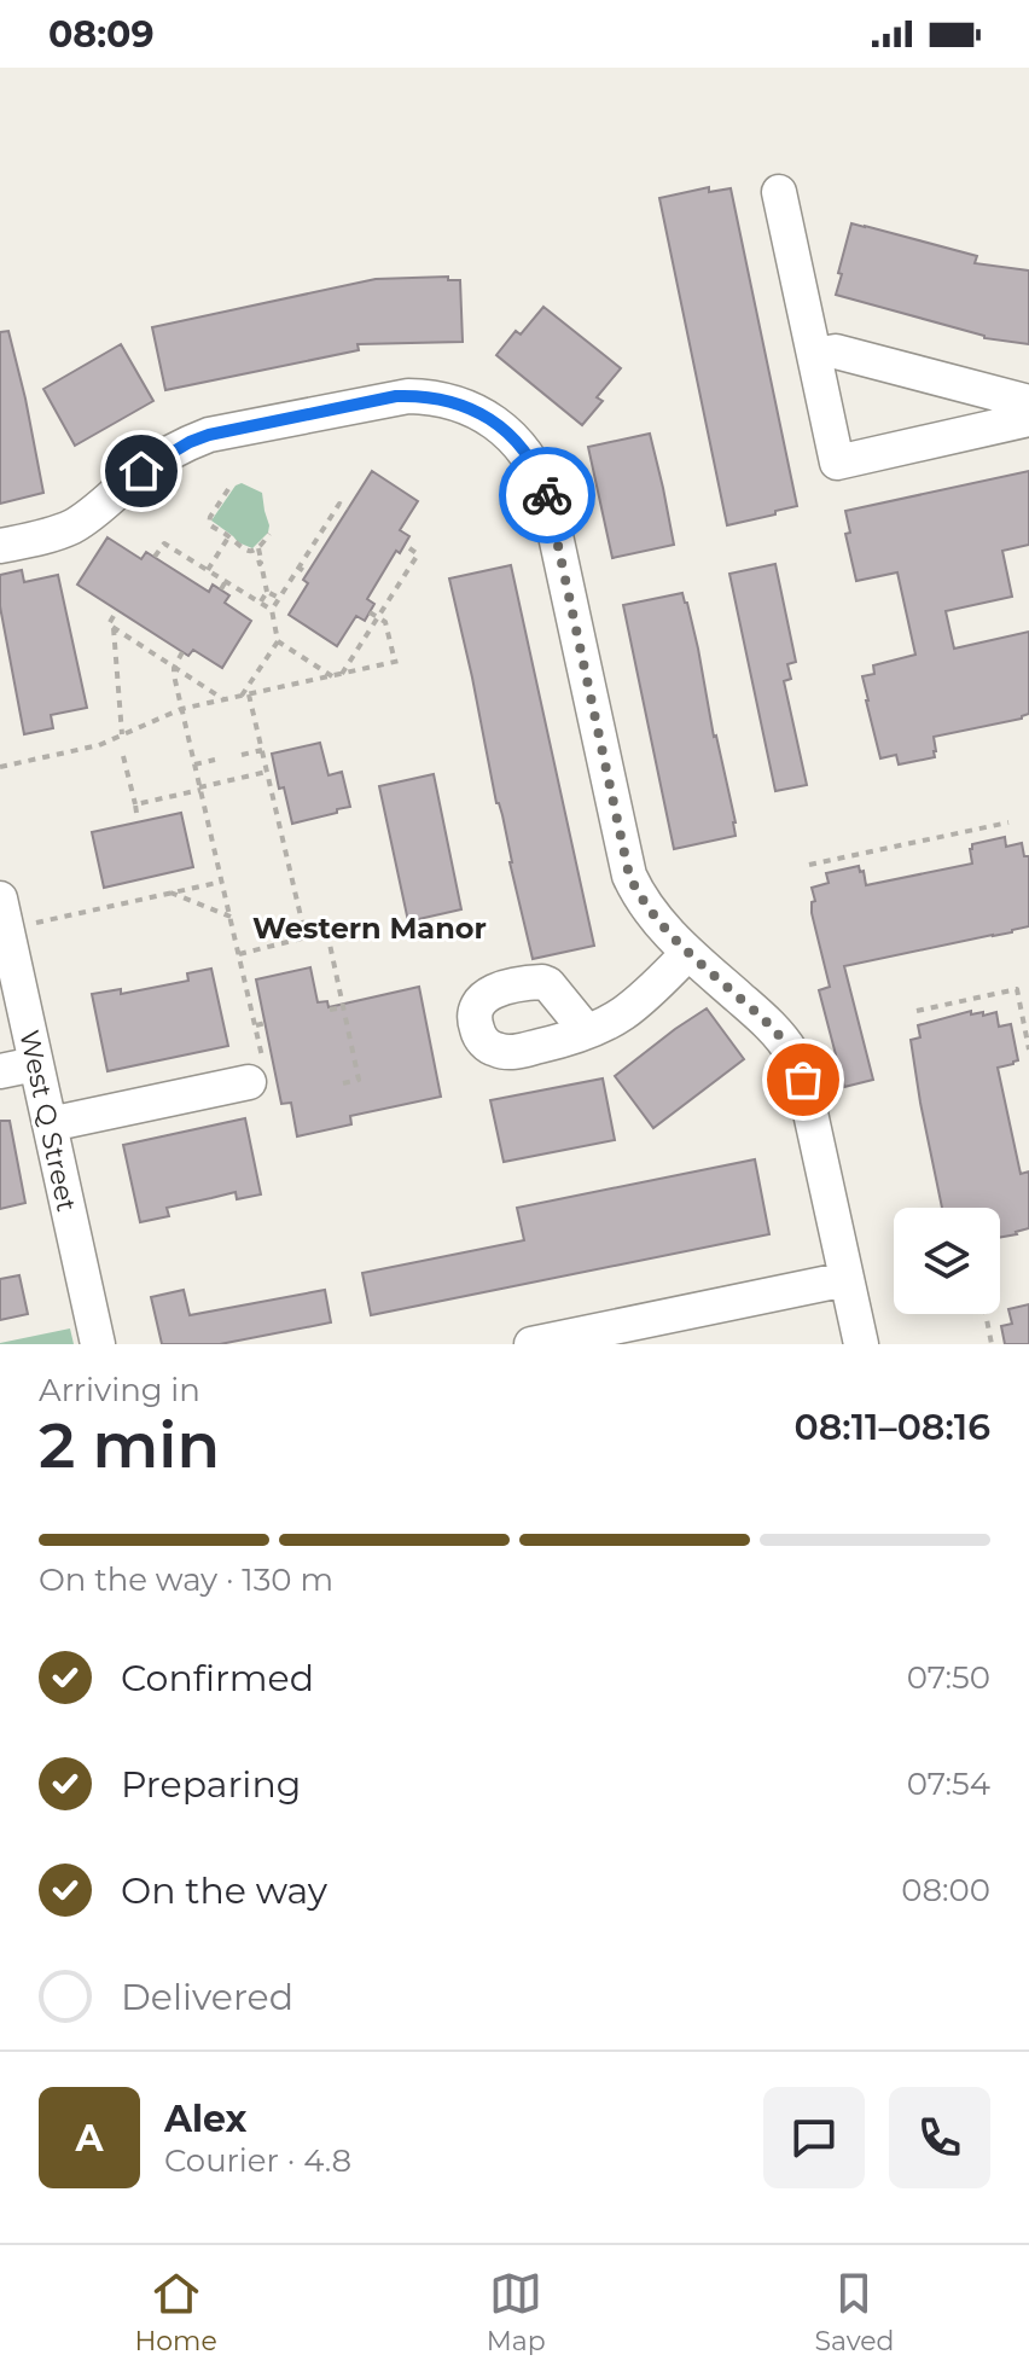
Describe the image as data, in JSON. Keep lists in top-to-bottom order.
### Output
{
  "streets": {
    "street": ["West Q Street"]
  },
  "districts": ["Western Manor"],
  "page": {
    "status": "08:09",
    "heading": ["2 min", "Arriving in", "08:11–08:16"],
    "panel": ["Alex", "Courier · 4.8"],
    "bar": "On the way · 130 m",
    "list": [
      ["Confirmed", "07:50"],
      ["Preparing", "07:54"],
      ["On the way", "08:00"],
      "Delivered"
    ],
    "round": "A",
    "tabs": ["Home", "Map", "Saved"]
  }
}
